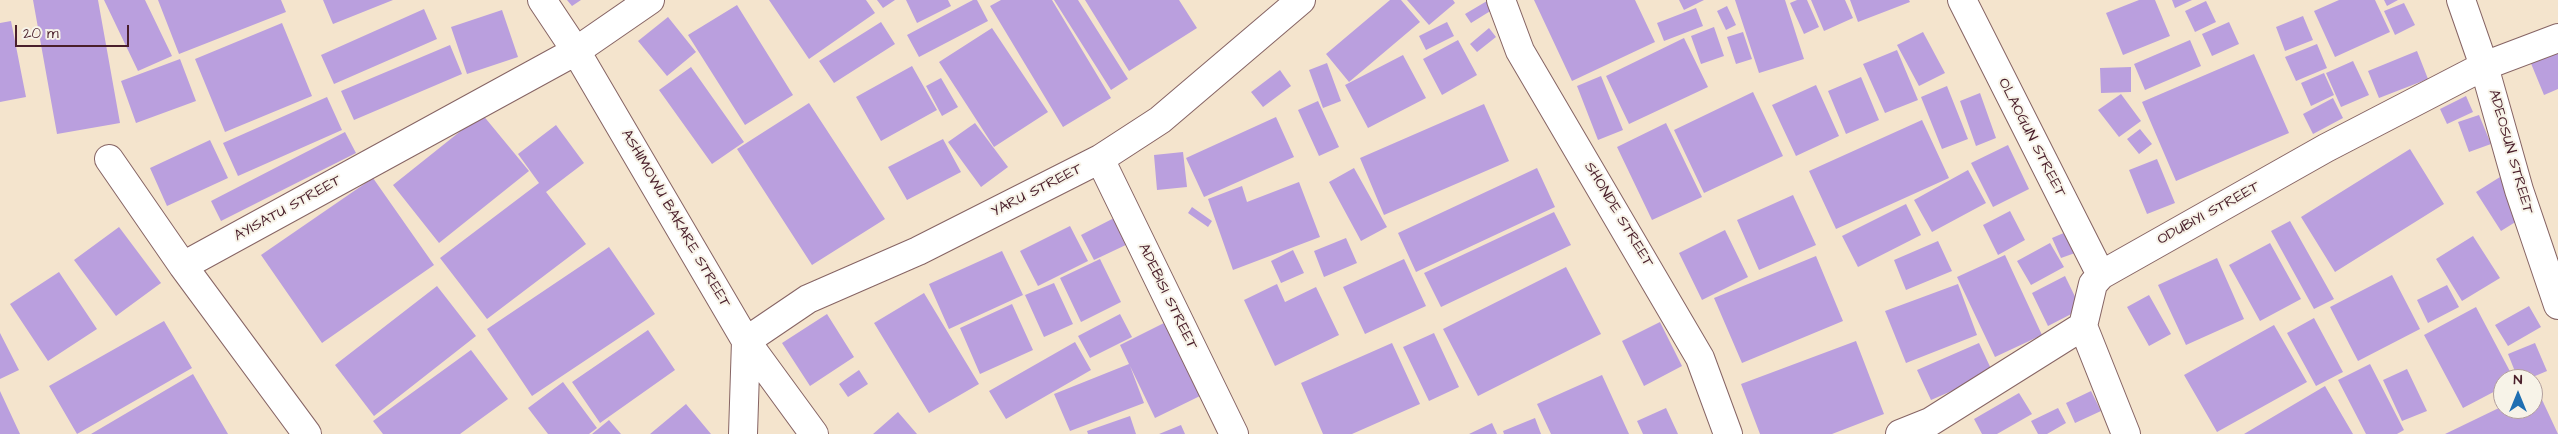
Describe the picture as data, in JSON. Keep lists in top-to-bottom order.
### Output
{
  "streets": {
    "street": [
      "OLAOGUN STREET",
      "ADEOSUN STREET",
      "YARU STREET",
      "AYISATU STREET",
      "ODUBIYI STREET",
      "SHONDE STREET",
      "ASHIMOWU BAKARE STREET",
      "ADEBISI STREET"
    ]
  },
  "crossings": [
    ["OLAOGUN STREET", "ODUBIYI STREET"],
    ["ADEOSUN STREET", "ODUBIYI STREET"],
    ["YARU STREET", "ASHIMOWU BAKARE STREET"],
    ["YARU STREET", "ADEBISI STREET"],
    ["AYISATU STREET", "ASHIMOWU BAKARE STREET"]
  ],
  "scale_bar": "20 m",
  "north": "top"
}
